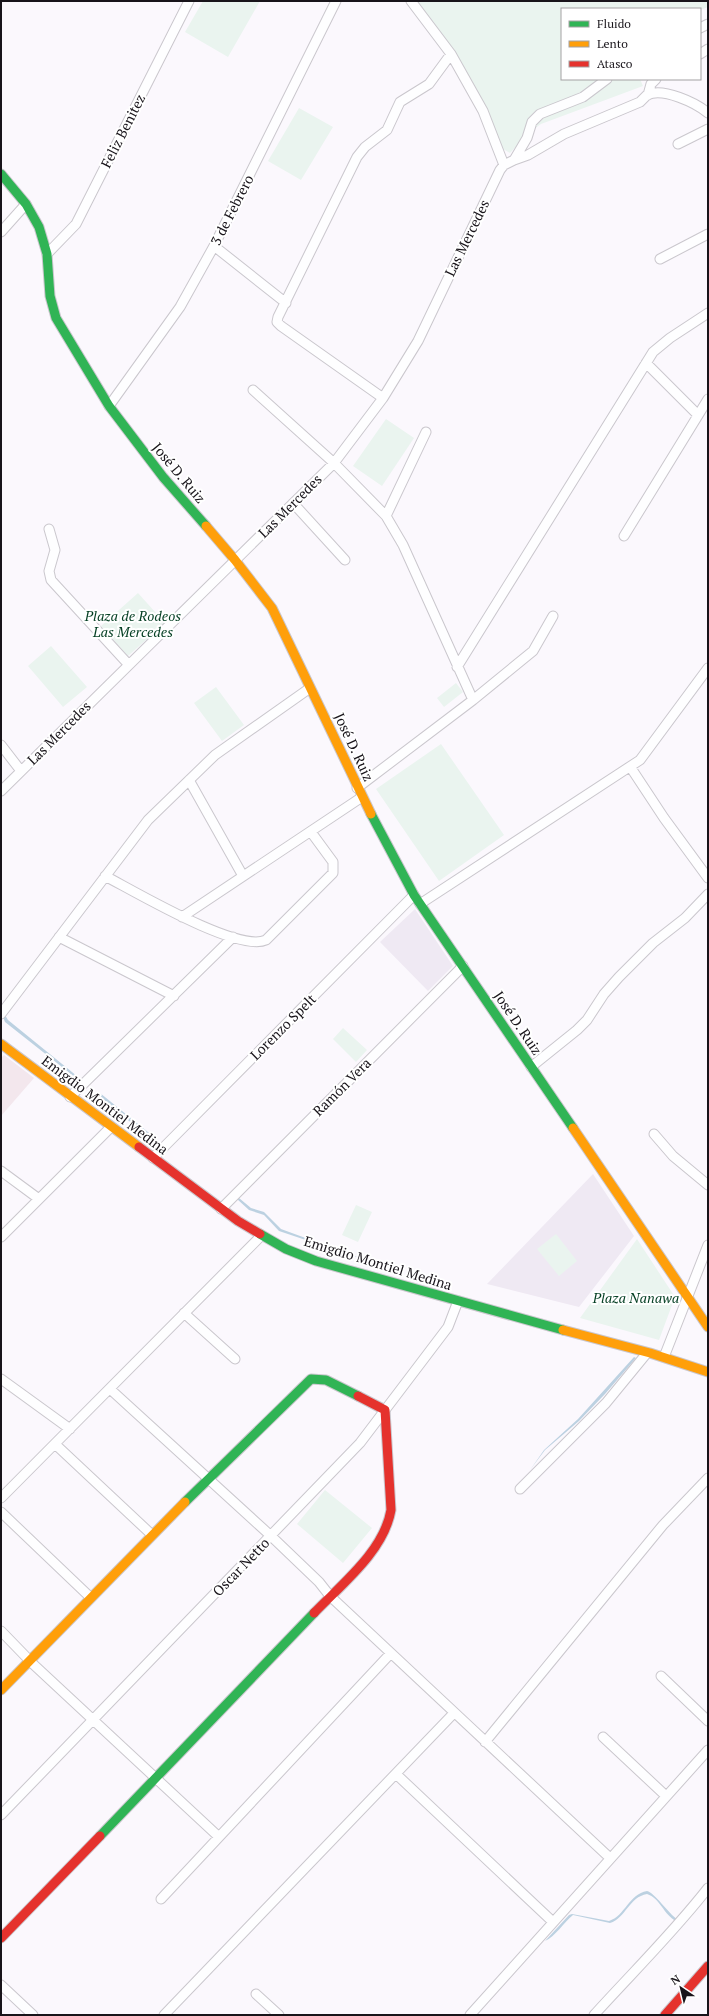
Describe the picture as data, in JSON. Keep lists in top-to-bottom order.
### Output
{
  "streets": {
    "main road": ["José D. Ruiz", "Emigdio Montiel Medina"],
    "street": [
      "Feliz Benitez",
      "3 de Febrero",
      "Las Mercedes",
      "Lorenzo Spelt",
      "Ramón Vera",
      "Oscar Netto"
    ]
  },
  "crossings": [
    ["Feliz Benitez", "José D. Ruiz"],
    ["3 de Febrero", "José D. Ruiz"],
    ["Las Mercedes", "José D. Ruiz"],
    ["José D. Ruiz", "Lorenzo Spelt"],
    ["José D. Ruiz", "Ramón Vera"],
    ["Lorenzo Spelt", "Emigdio Montiel Medina"],
    ["Ramón Vera", "Emigdio Montiel Medina"],
    ["Emigdio Montiel Medina", "Oscar Netto"]
  ],
  "parks": ["Plaza de Rodeos Las Mercedes", "Plaza Nanawa"],
  "legend": ["Fluido", "Lento", "Atasco"],
  "north": "top left"
}
